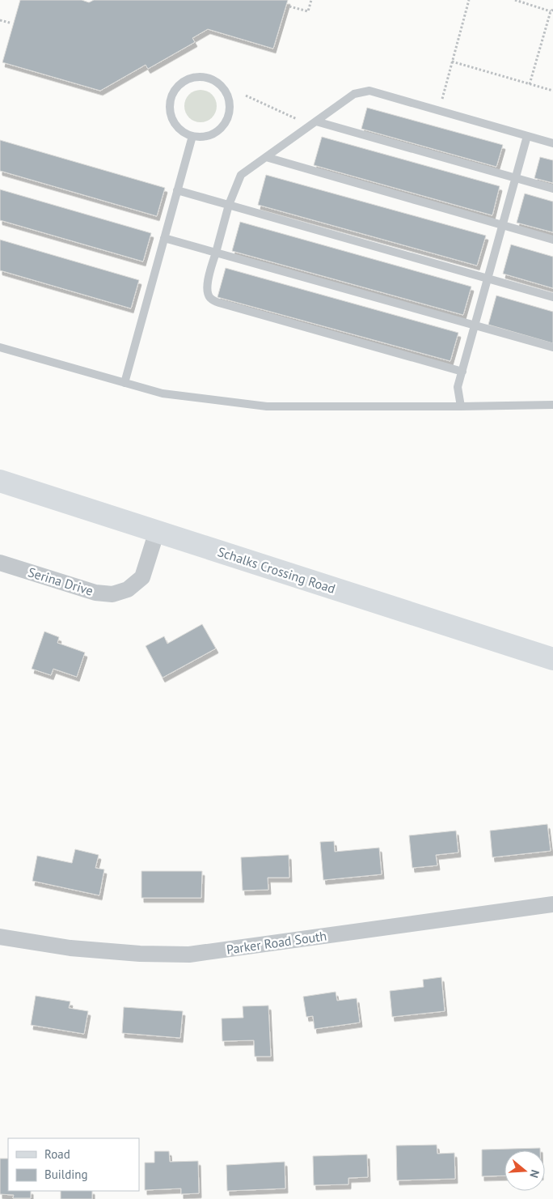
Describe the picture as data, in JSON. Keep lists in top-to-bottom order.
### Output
{
  "streets": {
    "street": ["Schalks Crossing Road", "Serina Drive", "Parker Road South"]
  },
  "crossings": [
    ["Schalks Crossing Road", "Serina Drive"]
  ],
  "legend": ["Road", "Building"],
  "north": "right"
}
